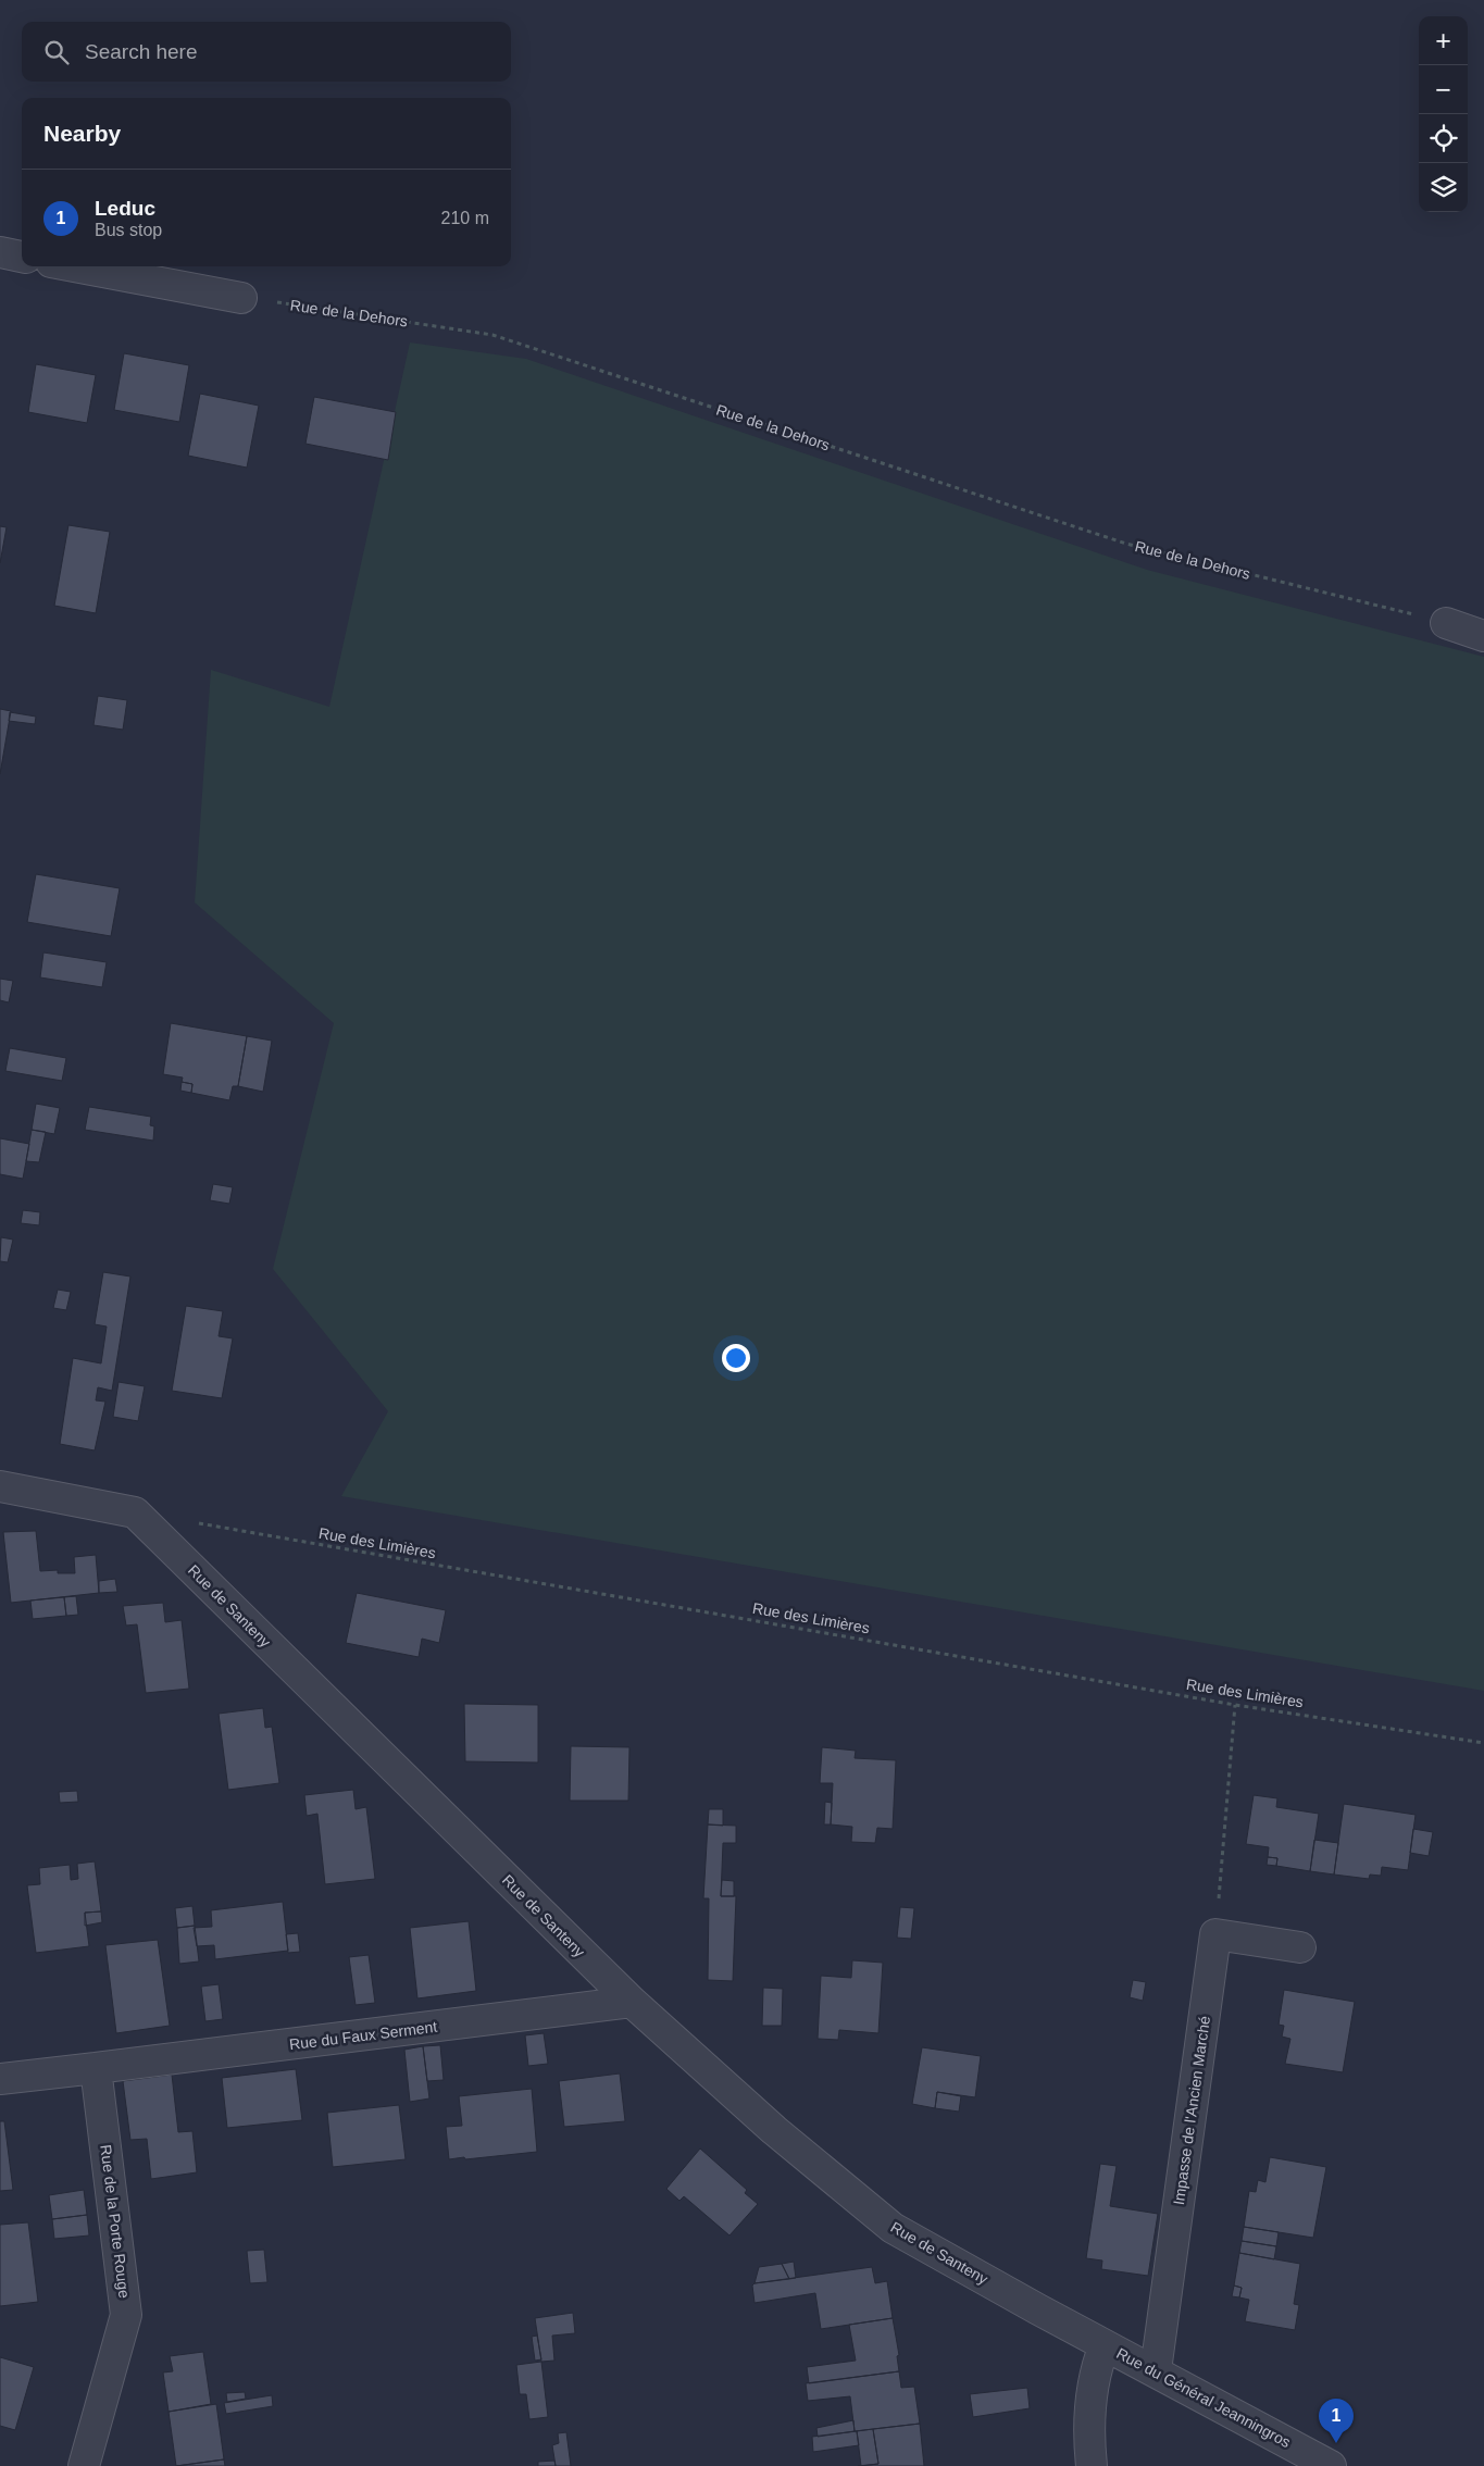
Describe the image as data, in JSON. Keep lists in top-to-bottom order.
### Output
{
  "streets": {
    "street": [
      "Rue de Santeny",
      "Rue du Faux Serment",
      "Impasse de l'Ancien Marché",
      "Rue de la Porte Rouge",
      "Rue du Général Jeanningros"
    ],
    "path": ["Rue de la Dehors", "Rue des Limières"]
  },
  "crossings": [
    ["Rue de Santeny", "Rue du Faux Serment"],
    ["Rue de Santeny", "Rue du Général Jeanningros"],
    ["Rue du Faux Serment", "Rue de la Porte Rouge"],
    ["Impasse de l'Ancien Marché", "Rue du Général Jeanningros"]
  ],
  "page": {
    "map_buttons": ["+", "−"],
    "search": "Search here",
    "heading": "Nearby",
    "list": [
      {
        "mark": "1",
        "name": "Leduc",
        "note": "Bus stop",
        "value": "210 m"
      }
    ],
    "pins": "1"
  }
}
